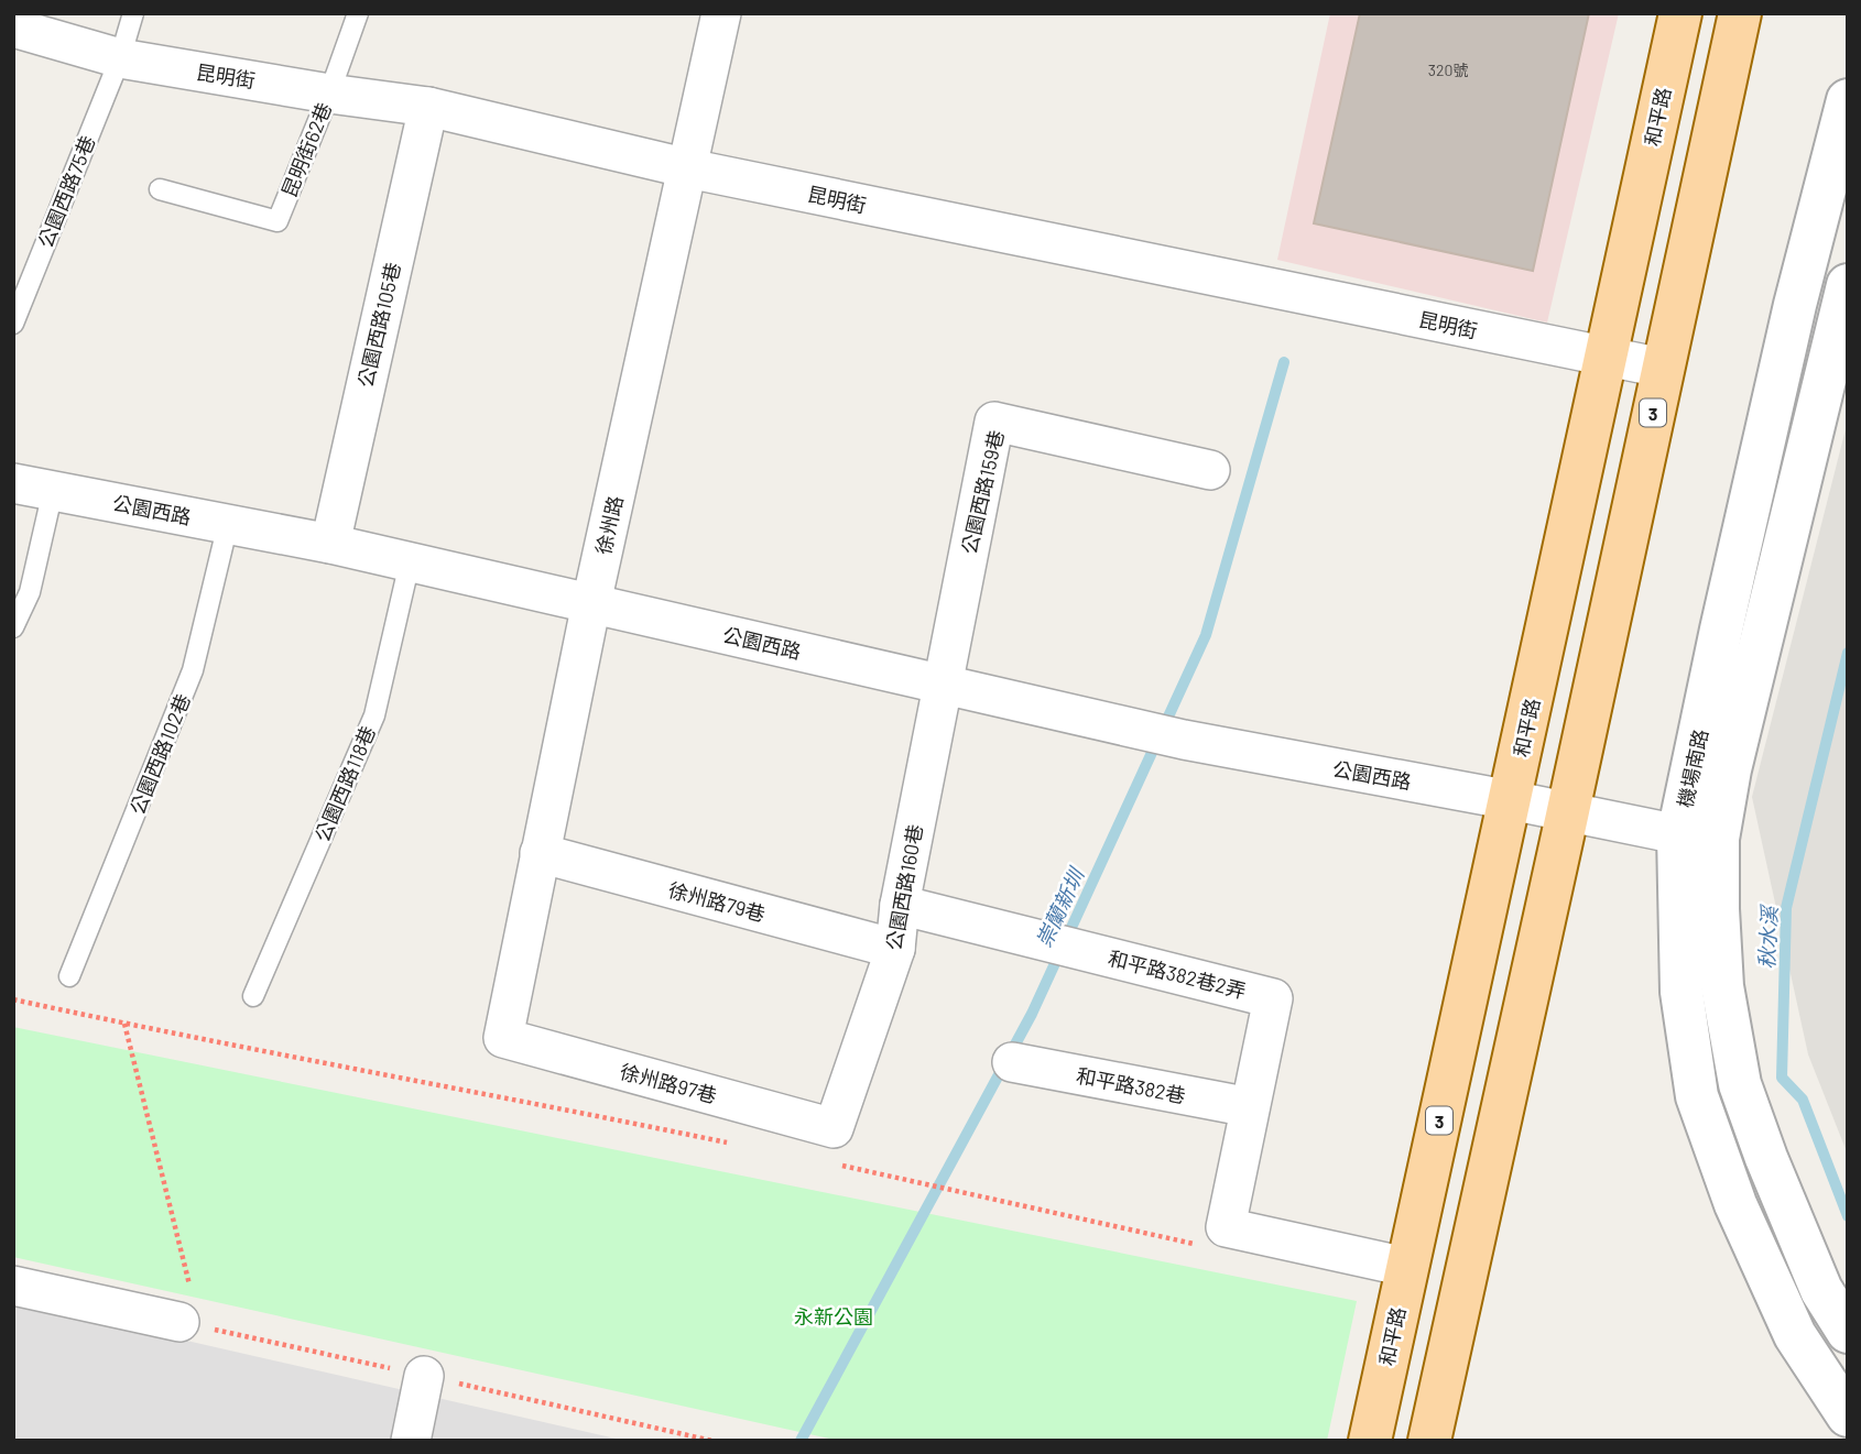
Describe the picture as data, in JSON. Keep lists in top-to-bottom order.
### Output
{
  "streets": {
    "main road": ["和平路", "3"],
    "street": [
      "昆明街",
      "公園西路105巷",
      "公園西路159巷",
      "公園西路",
      "徐州路",
      "機場南路",
      "公園西路160巷",
      "徐州路79巷",
      "和平路382巷2弄",
      "徐州路97巷",
      "和平路382巷"
    ],
    "lane": [
      "昆明街62巷",
      "公園西路75巷",
      "公園西路102巷",
      "公園西路118巷"
    ]
  },
  "crossings": [
    ["昆明街", "和平路"],
    ["昆明街", "昆明街62巷"],
    ["昆明街", "公園西路75巷"],
    ["昆明街", "公園西路105巷"],
    ["昆明街", "3"],
    ["昆明街", "徐州路"],
    ["和平路", "公園西路"],
    ["公園西路105巷", "公園西路"],
    ["3", "公園西路"],
    ["公園西路159巷", "公園西路"],
    ["公園西路159巷", "公園西路160巷"],
    ["公園西路", "徐州路"],
    ["公園西路", "公園西路102巷"],
    ["公園西路", "機場南路"],
    ["公園西路", "公園西路118巷"],
    ["公園西路", "公園西路160巷"],
    ["徐州路", "徐州路79巷"],
    ["徐州路", "徐州路97巷"],
    ["公園西路160巷", "徐州路79巷"],
    ["公園西路160巷", "和平路382巷2弄"],
    ["公園西路160巷", "徐州路97巷"],
    ["和平路382巷2弄", "和平路382巷"]
  ],
  "water": ["崇蘭新圳", "秋水溪"],
  "parks": ["永新公園"],
  "house_numbers": ["320號"]
}
